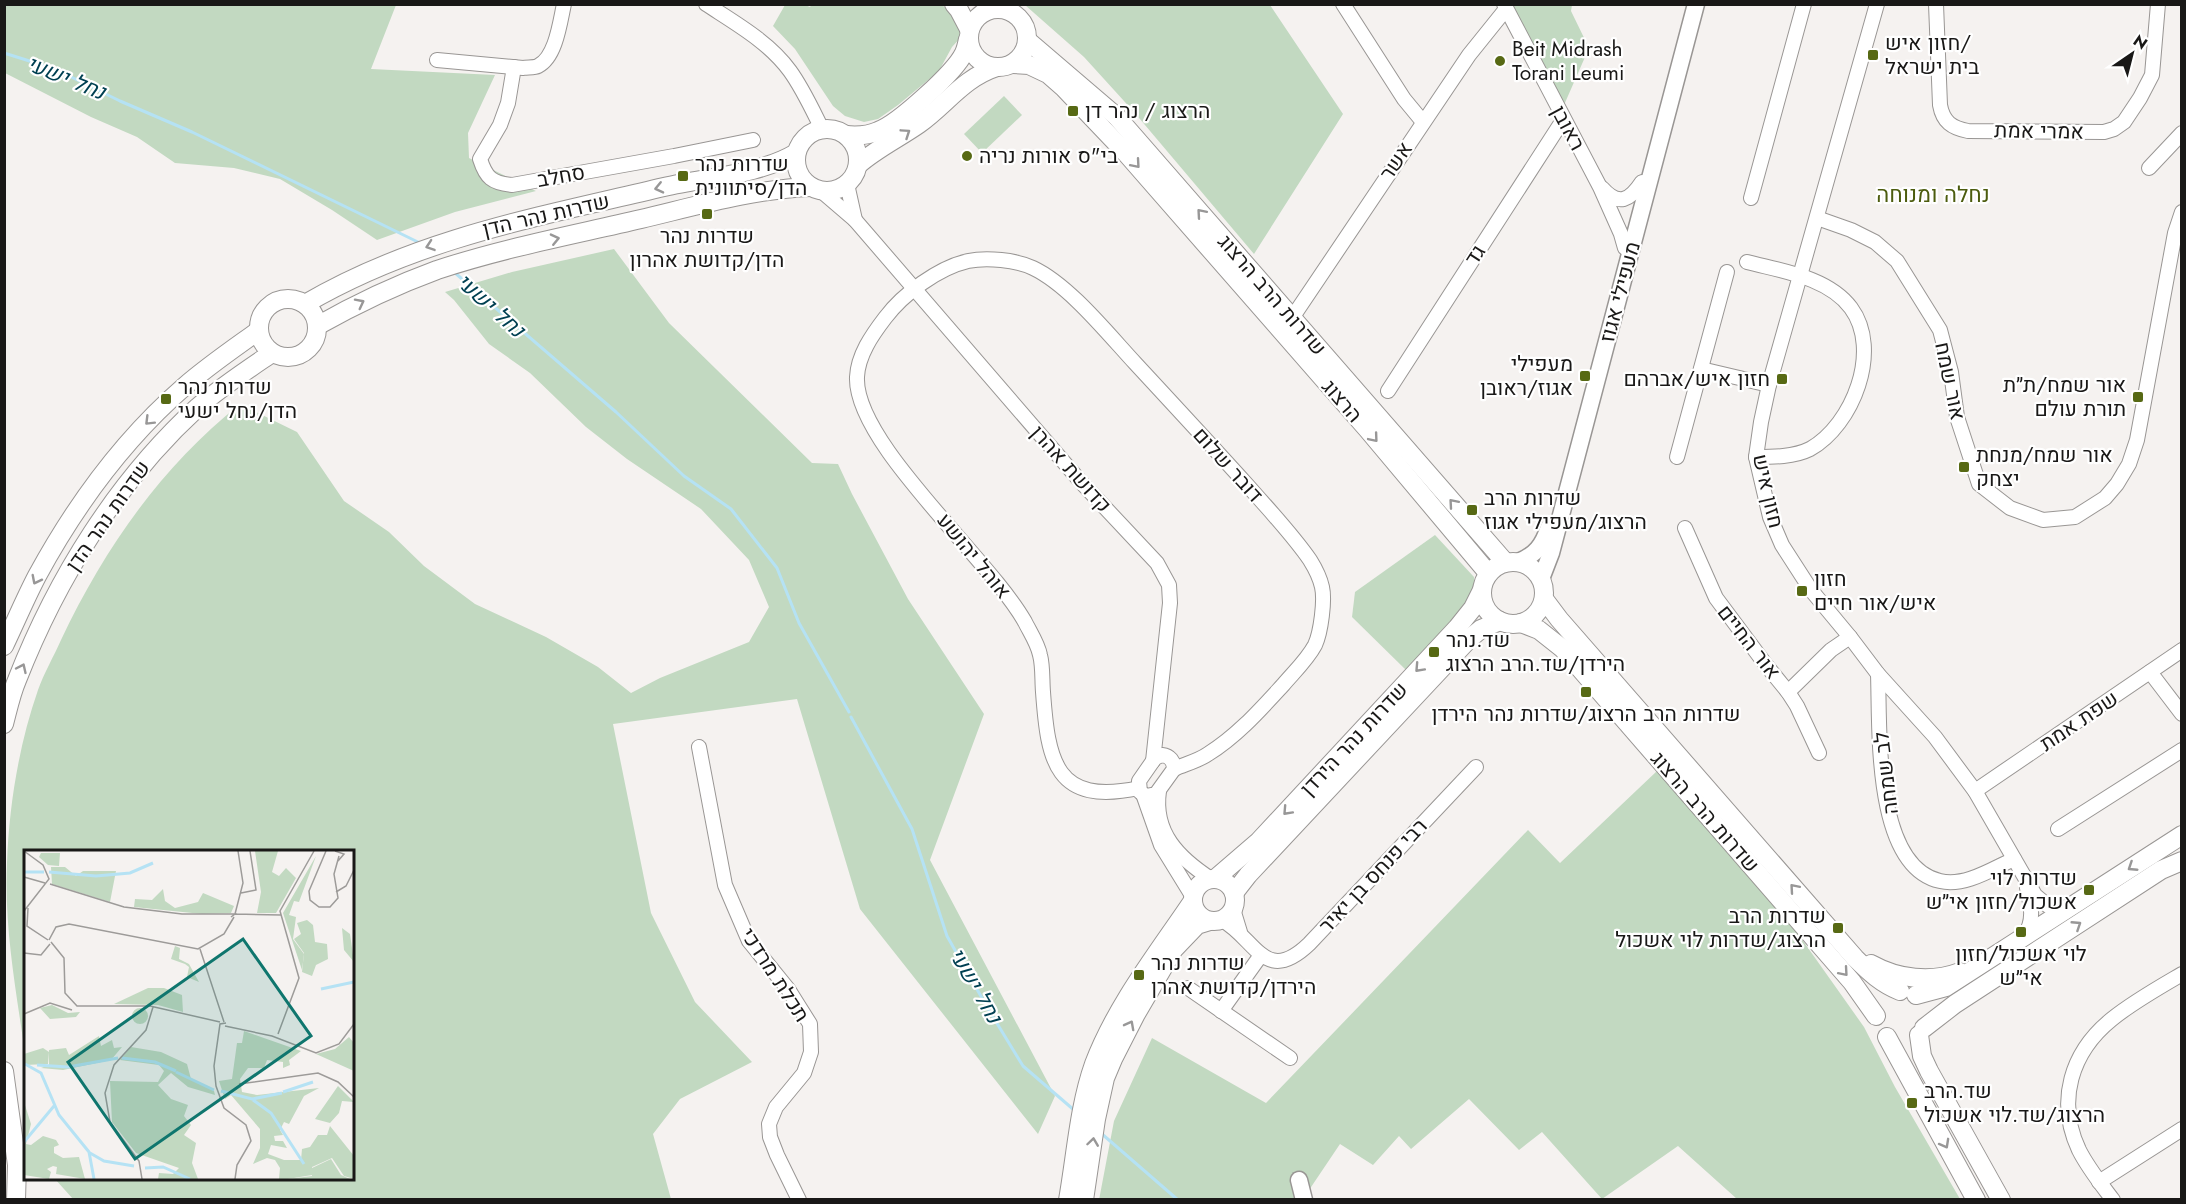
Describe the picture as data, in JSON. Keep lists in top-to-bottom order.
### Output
{
  "streets": {
    "main road": [
      "שדרות נהר הדן",
      "שדרות הרב הרצוג",
      "הרצוג",
      "שדרות נהר הירדן"
    ],
    "street": [
      "ראובן",
      "אמרי אמת",
      "אשר",
      "סחלב",
      "גד",
      "מעפילי אגוז",
      "אור שמח",
      "דובר שלום",
      "קדושת אהרן",
      "חזון איש",
      "אוהל יהושע",
      "אור החיים",
      "שפת אמת",
      "לב שמחה",
      "רבי פנחס בן יאיר",
      "תכלת מרדכי"
    ]
  },
  "crossings": [
    ["ראובן", "אשר"],
    ["ראובן", "גד"],
    ["ראובן", "מעפילי אגוז"],
    ["אשר", "שדרות הרב הרצוג"],
    ["שדרות נהר הדן", "קדושת אהרן"],
    ["מעפילי אגוז", "שדרות הרב הרצוג"],
    ["מעפילי אגוז", "הרצוג"],
    ["מעפילי אגוז", "שדרות נהר הירדן"],
    ["שדרות הרב הרצוג", "הרצוג"],
    ["שדרות הרב הרצוג", "שדרות נהר הירדן"],
    ["אור שמח", "חזון איש"],
    ["הרצוג", "שדרות נהר הירדן"],
    ["דובר שלום", "קדושת אהרן"],
    ["דובר שלום", "אוהל יהושע"],
    ["קדושת אהרן", "אוהל יהושע"],
    ["חזון איש", "שפת אמת"],
    ["חזון איש", "לב שמחה"]
  ],
  "one_way": ["הרצוג"],
  "districts": ["נחלה ומנוחה"],
  "water": ["נחל ישעי"],
  "places": {
    "transit": [
      "חזון איש/ בית ישראל",
      "הרצוג / נהר דן",
      "שדרות נהר הדן/סיתוונית",
      "שדרות נהר הדן/קדושת אהרון",
      "מעפילי אגוז/ראובן",
      "חזון איש/אברהם",
      "אור שמח/ת״ת תורת עולם",
      "שדרות נהר הדן/נחל ישעי",
      "אור שמח/מנחת יצחק",
      "שדרות הרב הרצוג/מעפילי אגוז",
      "חזון איש/אור חיים",
      "שד.נהר הירדן/שד.הרב הרצוג",
      "שדרות הרב הרצוג/שדרות נהר הירדן",
      "שדרות לוי אשכול/חזון אי״ש",
      "שדרות הרב הרצוג/שדרות לוי אשכול",
      "לוי אשכול/חזון אי״ש",
      "שדרות נהר הירדן/קדושת אהרן",
      "שד.הרב הרצוג/שד.לוי אשכול"
    ],
    "other": ["Beit Midrash Torani Leumi", "בי\"ס אורות נריה"]
  },
  "north": "top right"
}
